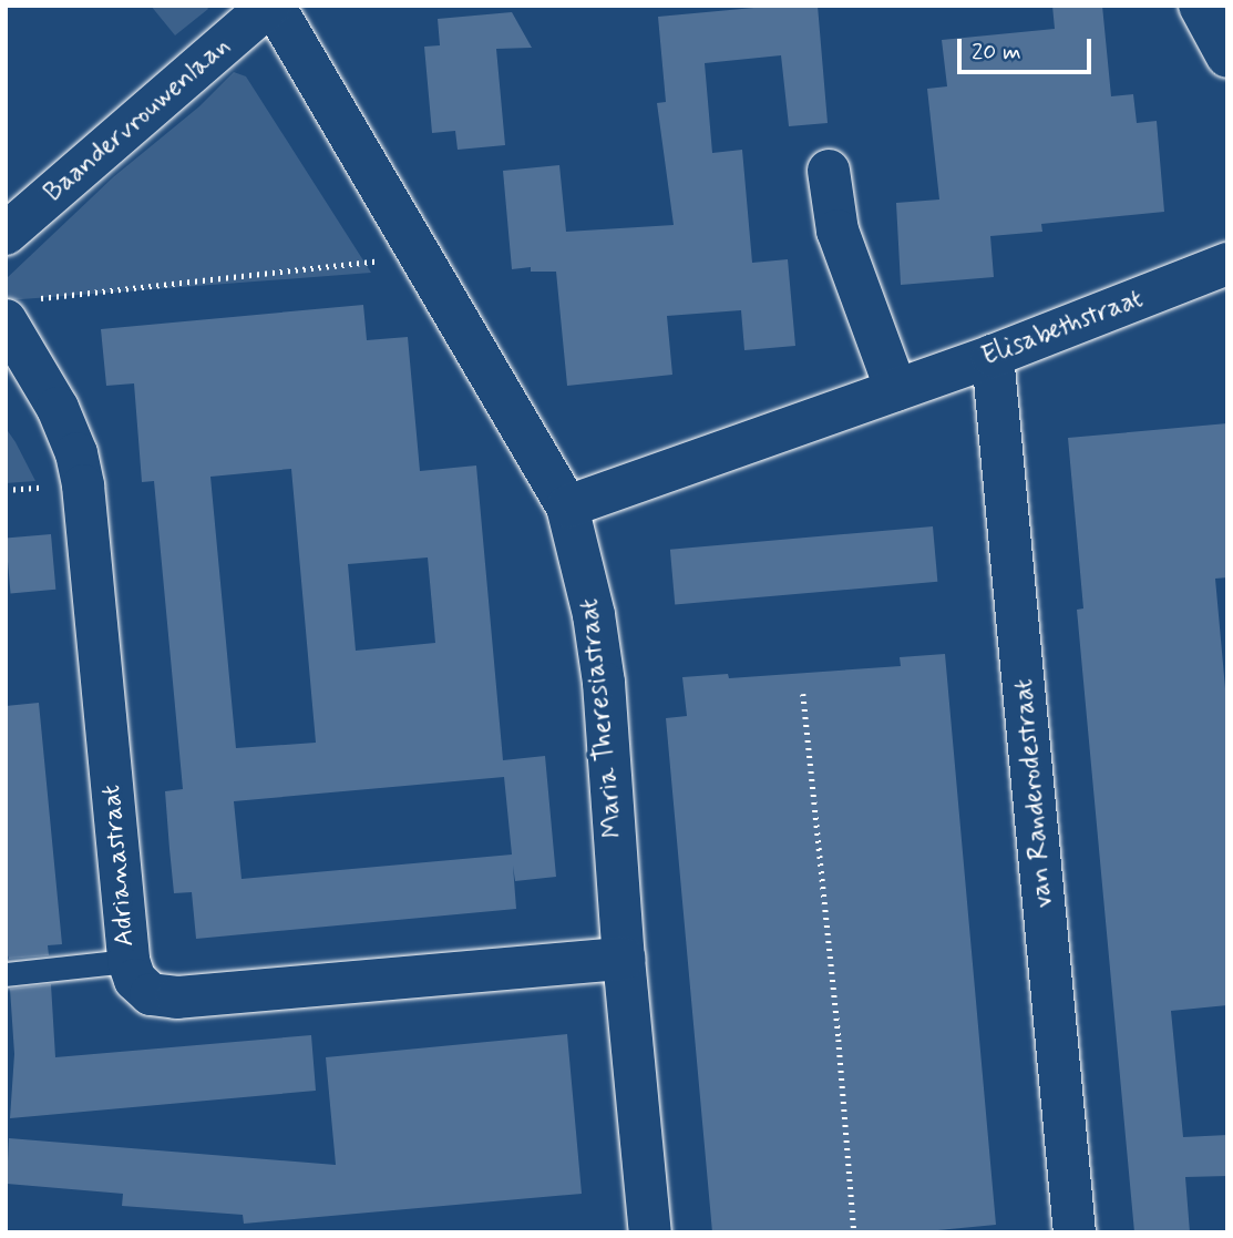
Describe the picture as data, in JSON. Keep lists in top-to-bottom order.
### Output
{
  "streets": {
    "street": [
      "Baandervrouwenlaan",
      "Elisabethstraat",
      "Maria Theresiastraat",
      "van Randerodestraat",
      "Adrianastraat"
    ]
  },
  "crossings": [
    ["Baandervrouwenlaan", "Maria Theresiastraat"],
    ["Elisabethstraat", "Maria Theresiastraat"],
    ["Elisabethstraat", "van Randerodestraat"],
    ["Maria Theresiastraat", "Adrianastraat"]
  ],
  "scale_bar": "20 m"
}
